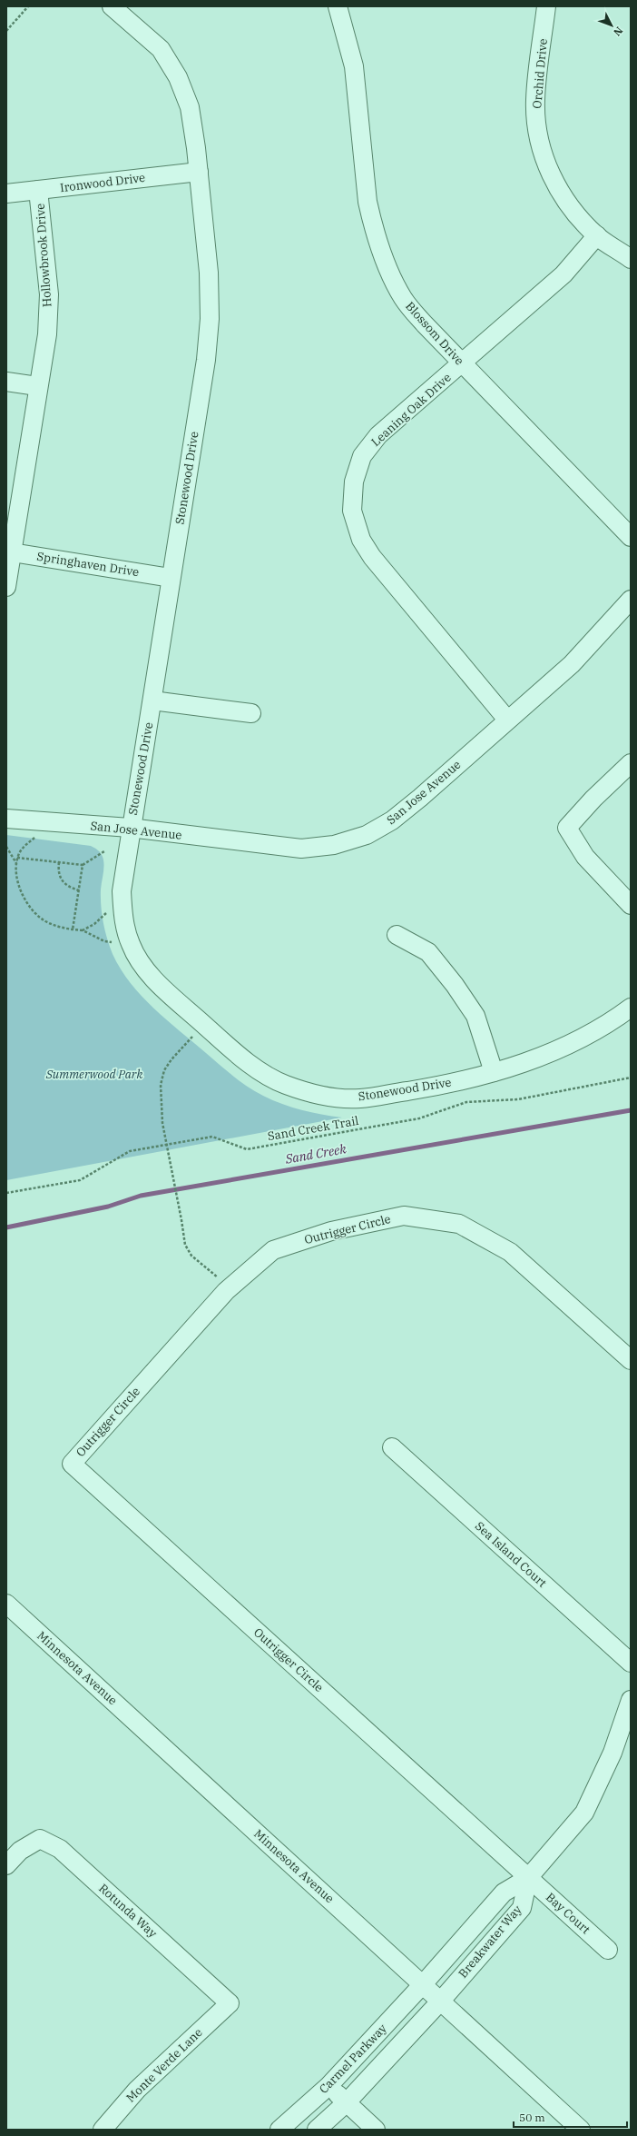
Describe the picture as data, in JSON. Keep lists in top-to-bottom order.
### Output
{
  "streets": {
    "street": [
      "Orchid Drive",
      "Ironwood Drive",
      "Hollowbrook Drive",
      "Blossom Drive",
      "Leaning Oak Drive",
      "Stonewood Drive",
      "Springhaven Drive",
      "San Jose Avenue",
      "Outrigger Circle",
      "Sea Island Court",
      "Minnesota Avenue",
      "Rotunda Way",
      "Bay Court",
      "Breakwater Way",
      "Carmel Parkway",
      "Monte Verde Lane"
    ],
    "path": ["Sand Creek Trail"]
  },
  "crossings": [
    ["Orchid Drive", "Leaning Oak Drive"],
    ["Ironwood Drive", "Hollowbrook Drive"],
    ["Ironwood Drive", "Stonewood Drive"],
    ["Hollowbrook Drive", "Springhaven Drive"],
    ["Blossom Drive", "Leaning Oak Drive"],
    ["Leaning Oak Drive", "San Jose Avenue"],
    ["Stonewood Drive", "Springhaven Drive"],
    ["Stonewood Drive", "San Jose Avenue"],
    ["Outrigger Circle", "Bay Court"],
    ["Outrigger Circle", "Breakwater Way"],
    ["Minnesota Avenue", "Breakwater Way"],
    ["Minnesota Avenue", "Carmel Parkway"],
    ["Rotunda Way", "Monte Verde Lane"],
    ["Bay Court", "Breakwater Way"],
    ["Breakwater Way", "Carmel Parkway"]
  ],
  "water": ["Sand Creek"],
  "parks": ["Summerwood Park"],
  "scale_bar": "50 m",
  "north": "bottom right"
}
